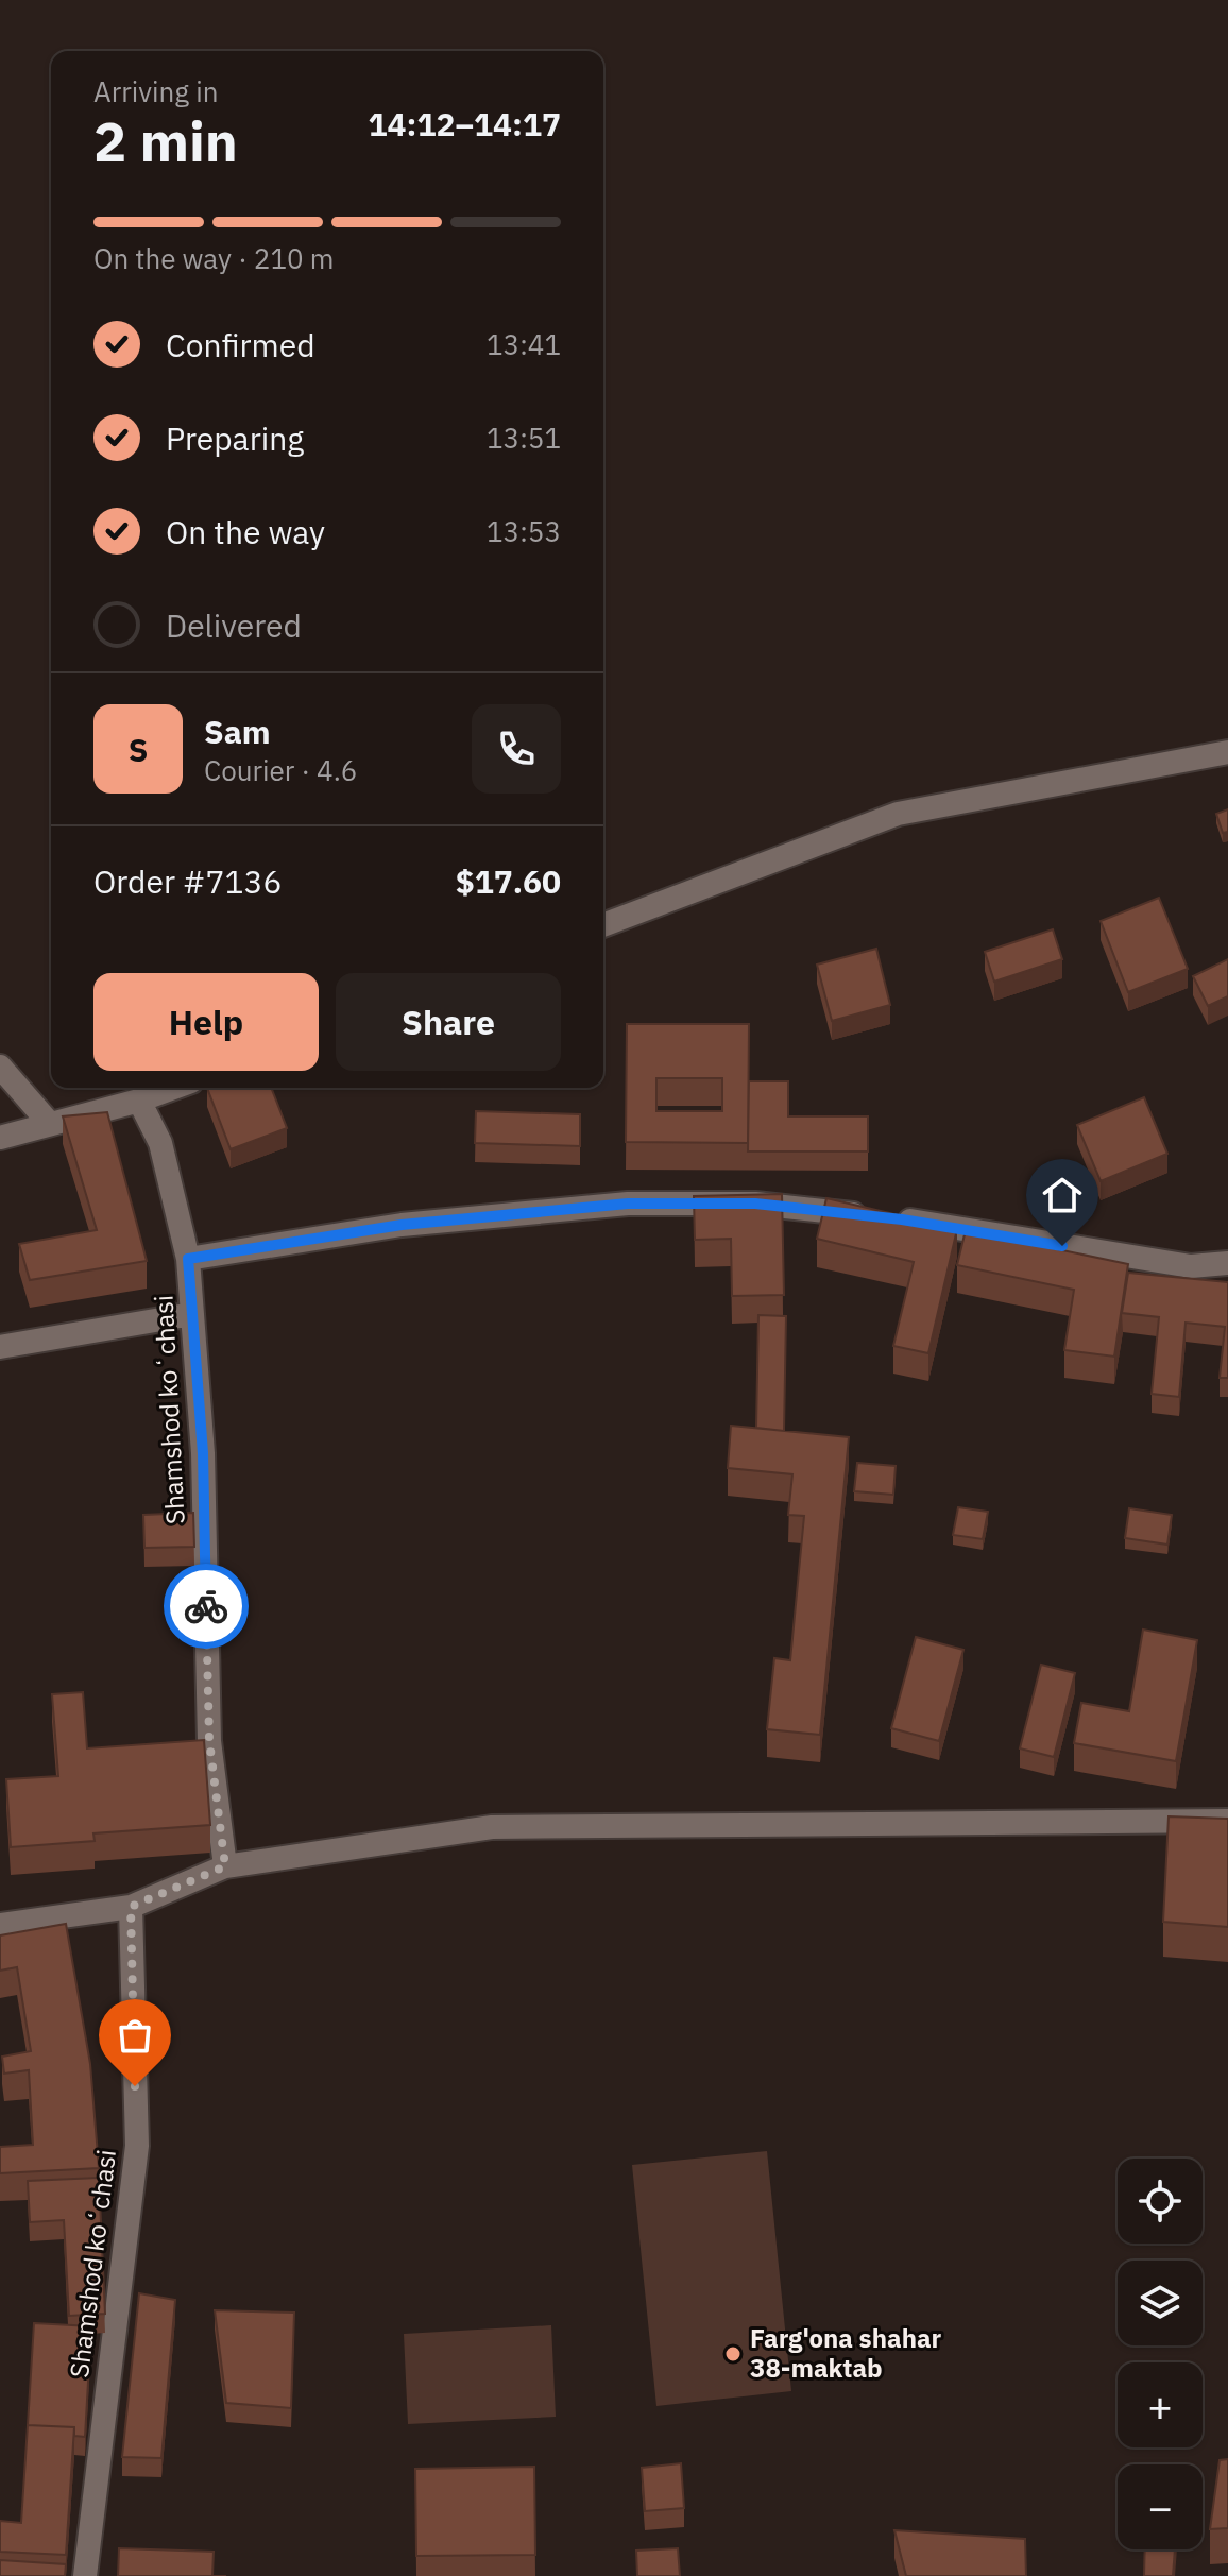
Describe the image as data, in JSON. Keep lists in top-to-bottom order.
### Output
{
  "streets": {
    "street": ["Shamshod koʻchasi"]
  },
  "places": ["Farg'ona shahar 38-maktab"],
  "page": {
    "heading": ["2 min", "Arriving in", "14:12–14:17"],
    "panel": [
      "Sam",
      "Courier · 4.6",
      "Order #7136",
      "$17.60"
    ],
    "bar": "On the way · 210 m",
    "list": [
      ["Confirmed", "13:41"],
      ["Preparing", "13:51"],
      ["On the way", "13:53"],
      "Delivered"
    ],
    "round": "S",
    "buttons": ["Help", "Share"],
    "map_buttons": ["+", "−"]
  }
}
